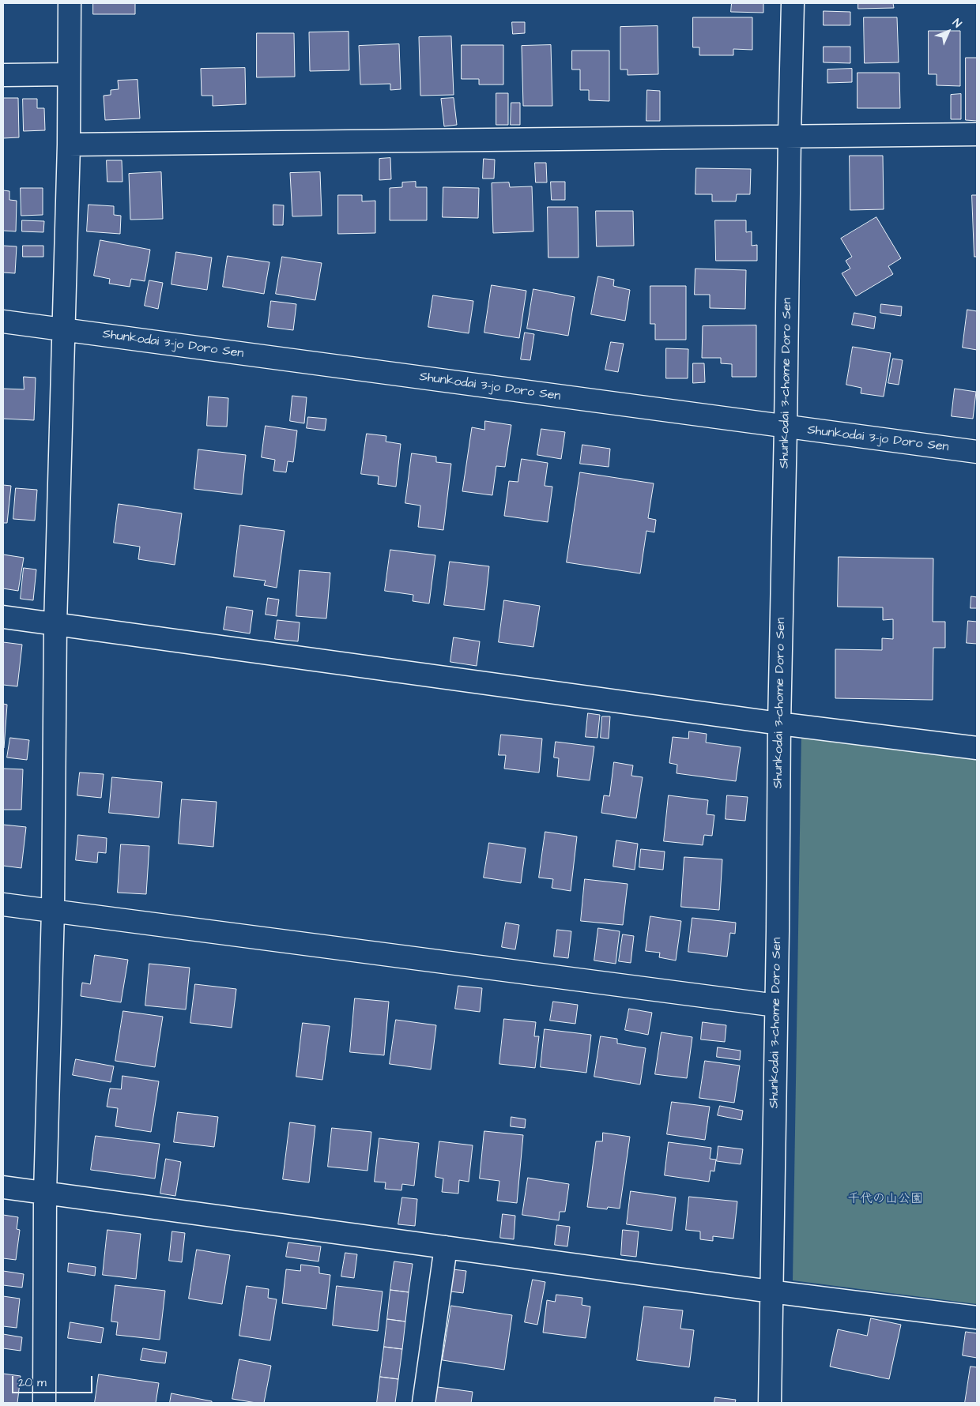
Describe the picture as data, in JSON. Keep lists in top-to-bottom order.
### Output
{
  "streets": {
    "street": ["Shunkodai 3-jo Doro Sen", "Shunkodai 3-chome Doro Sen"]
  },
  "crossings": [
    ["Shunkodai 3-jo Doro Sen", "Shunkodai 3-chome Doro Sen"]
  ],
  "parks": ["千代の山公園"],
  "scale_bar": "20 m",
  "north": "top right"
}
